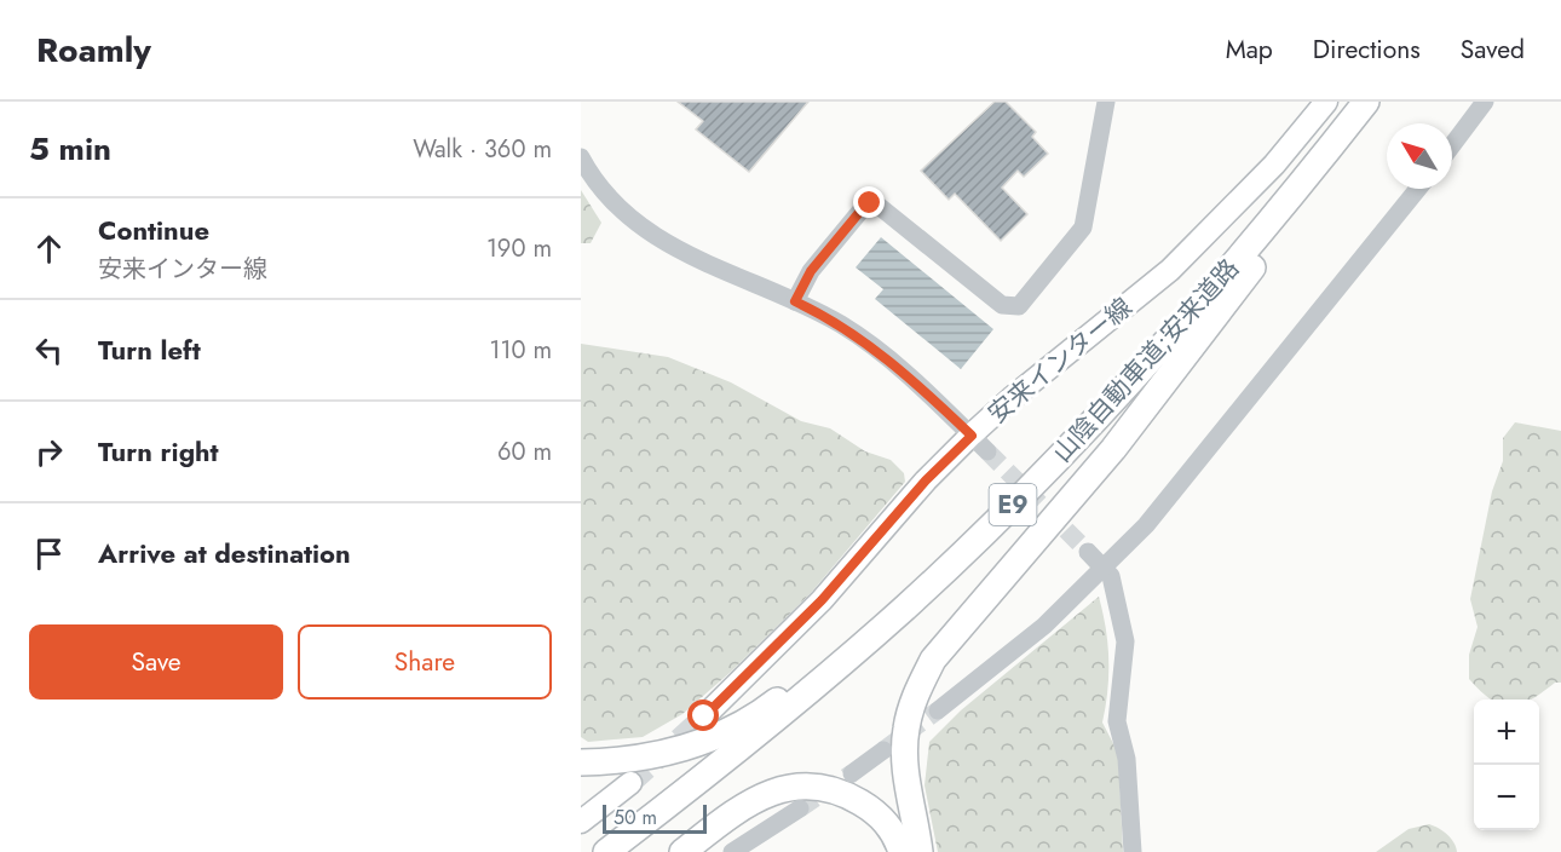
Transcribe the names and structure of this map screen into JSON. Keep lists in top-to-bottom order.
{
  "streets": {
    "highway": ["山陰自動車道;安来道路", "E9"],
    "main road": ["安来インター線"]
  },
  "scale_bar": "50 m",
  "north": "top left",
  "page": {
    "header": "Roamly",
    "nav": ["Map", "Directions", "Saved"],
    "heading": ["5 min", "Walk · 360 m"],
    "list": [
      ["Continue", "安来インター線", "190 m"],
      ["Turn left", "110 m"],
      ["Turn right", "60 m"],
      "Arrive at destination"
    ],
    "buttons": ["Save", "Share"],
    "map_buttons": ["+", "−"],
    "scale": "50 m"
  }
}
